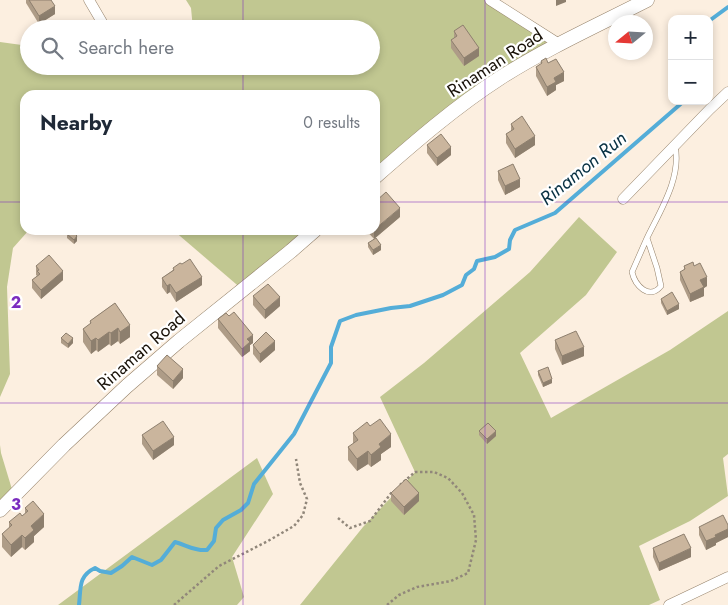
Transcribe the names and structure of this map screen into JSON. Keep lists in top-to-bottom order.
{
  "streets": {
    "street": ["Rinaman Road"]
  },
  "water": ["Rinamon Run"],
  "north": "left",
  "page": {
    "map_buttons": ["+", "−"],
    "search": "Search here",
    "heading": ["Nearby", "0 results"]
  },
  "grid": {
    "rows": ["2", "3"]
  }
}
